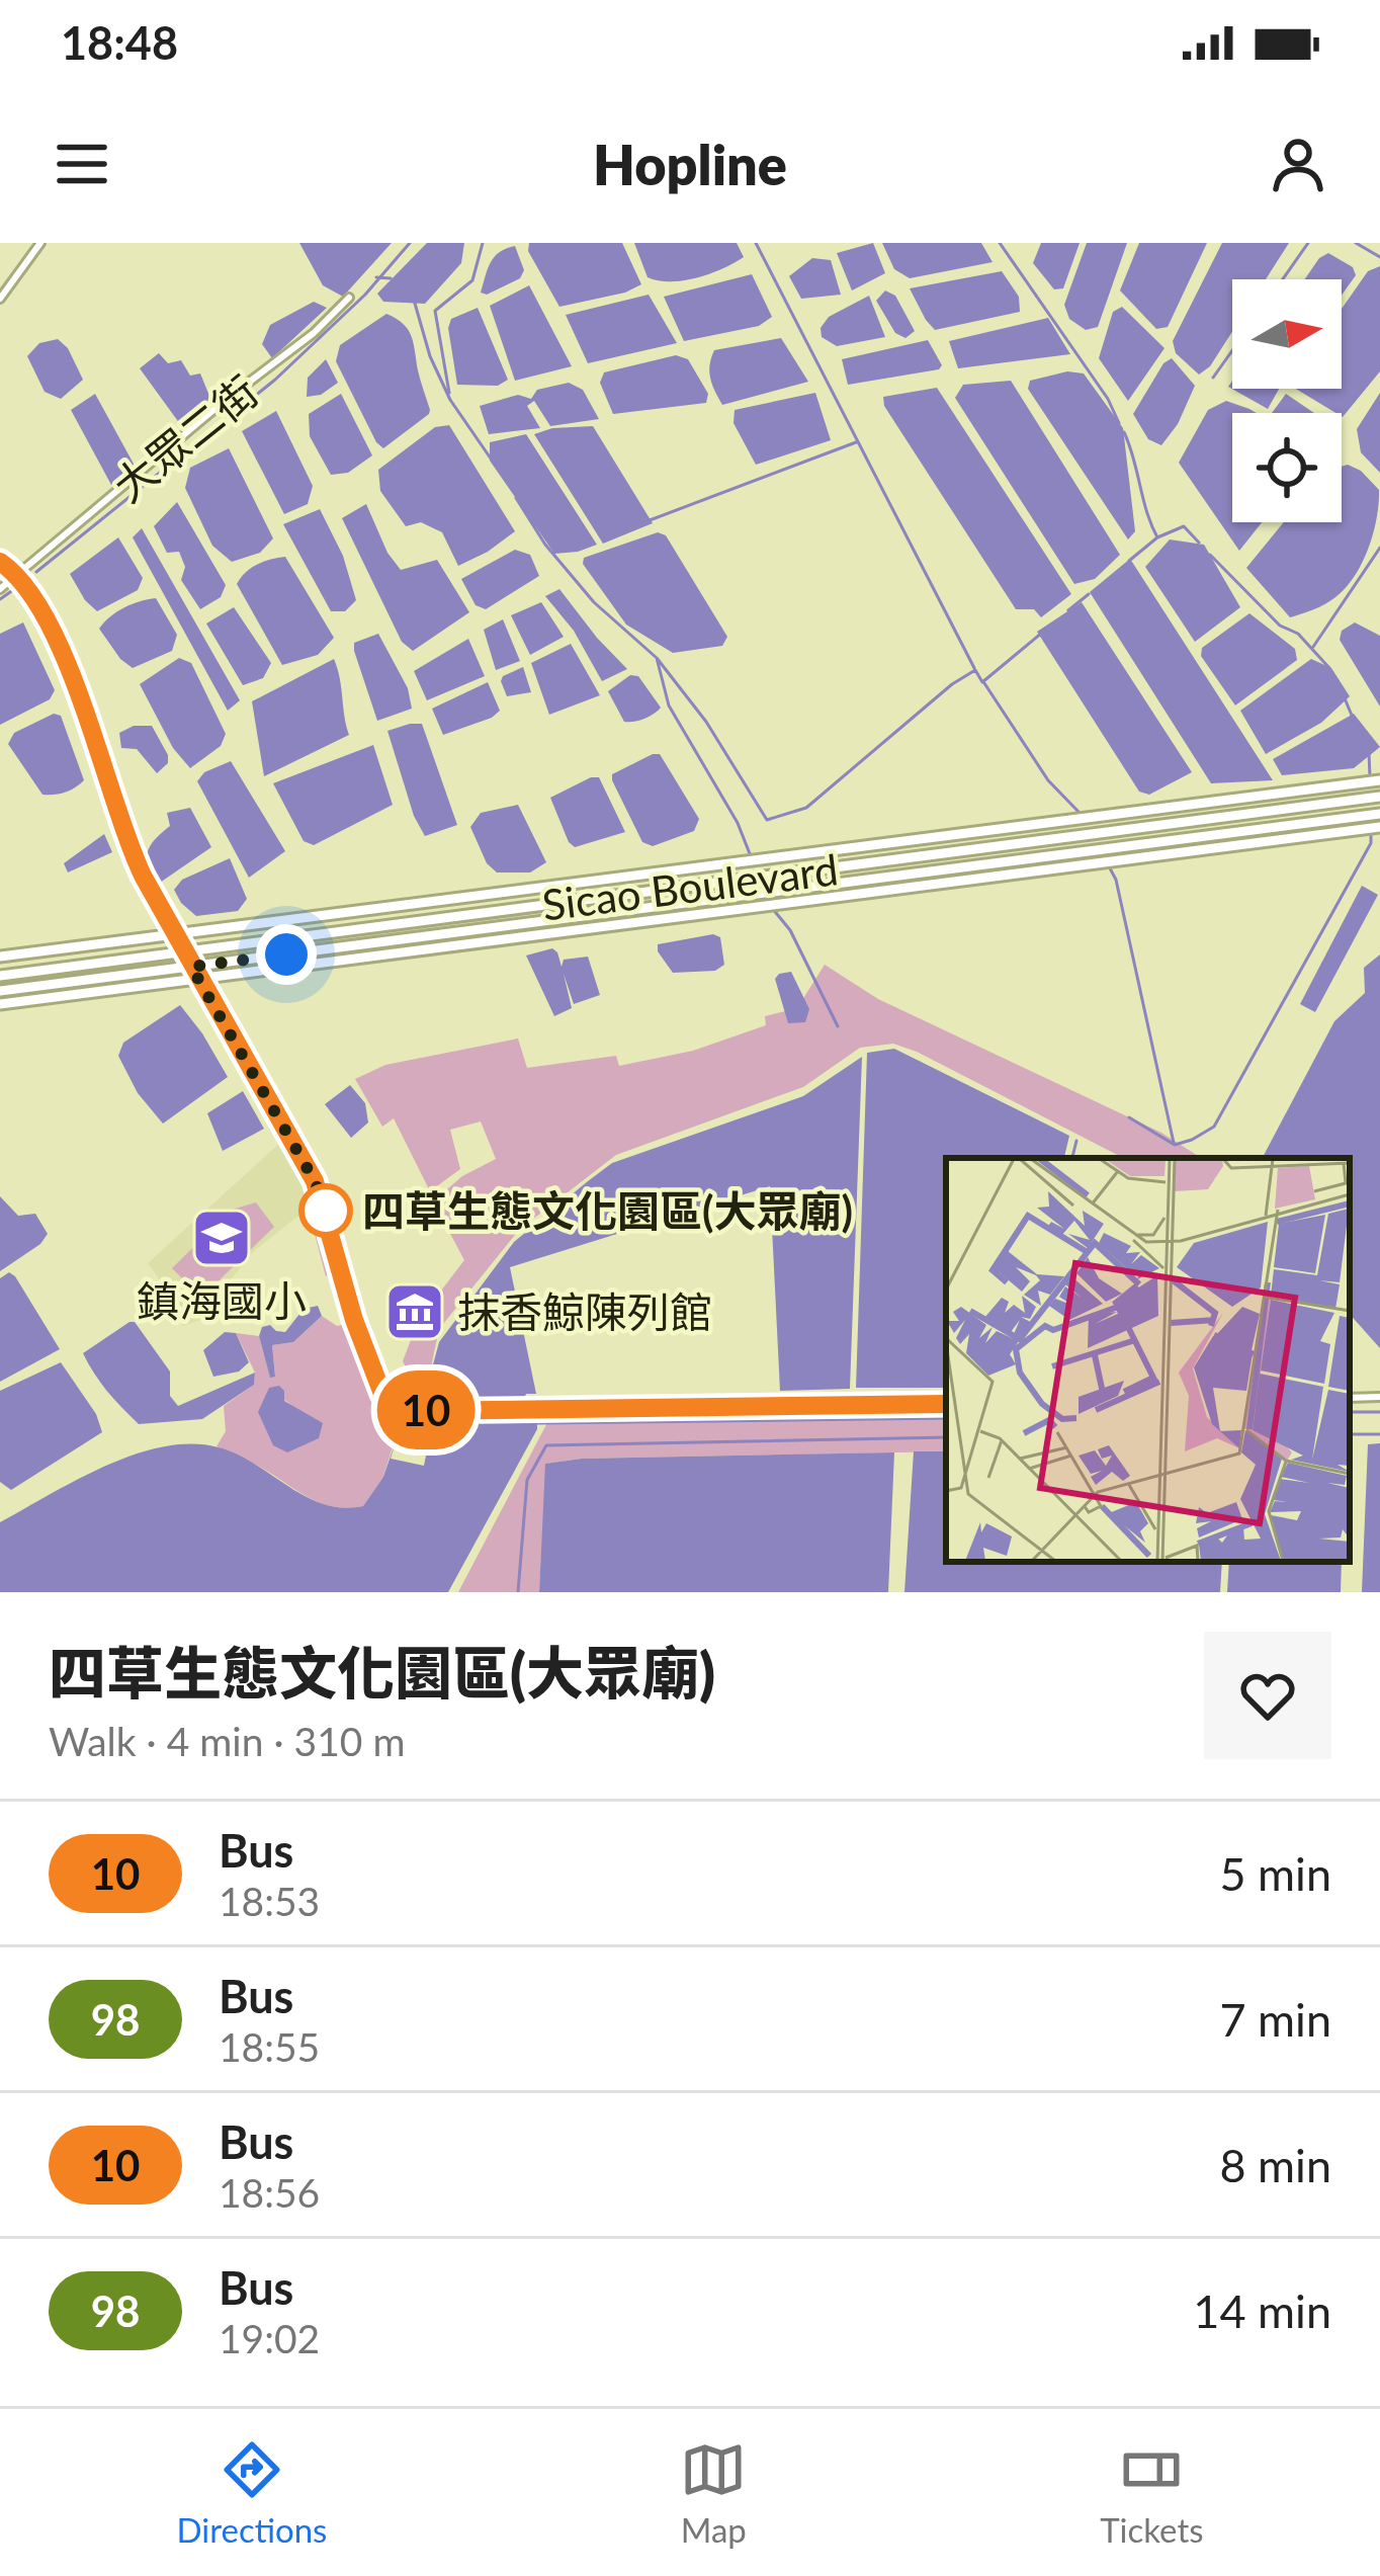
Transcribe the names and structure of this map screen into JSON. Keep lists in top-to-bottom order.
{
  "streets": {
    "street": ["大眾二街", "Sicao Boulevard"]
  },
  "places": {
    "other": ["四草生態文化園區(大眾廟)"],
    "school or university": ["鎮海國小"],
    "museum": ["抹香鯨陳列館"]
  },
  "lines": ["bus line 10"],
  "north": "right",
  "page": {
    "status": "18:48",
    "header": "Hopline",
    "on_map": "10",
    "heading": ["四草生態文化園區(大眾廟)", "Walk · 4 min · 310 m"],
    "list": [
      {
        "mark": "10",
        "name": "Bus",
        "note": "18:53",
        "value": "5 min"
      },
      {
        "mark": "98",
        "name": "Bus",
        "note": "18:55",
        "value": "7 min"
      },
      {
        "mark": "10",
        "name": "Bus",
        "note": "18:56",
        "value": "8 min"
      },
      {
        "mark": "98",
        "name": "Bus",
        "note": "19:02",
        "value": "14 min"
      }
    ],
    "tabs": ["Directions", "Map", "Tickets"]
  }
}
